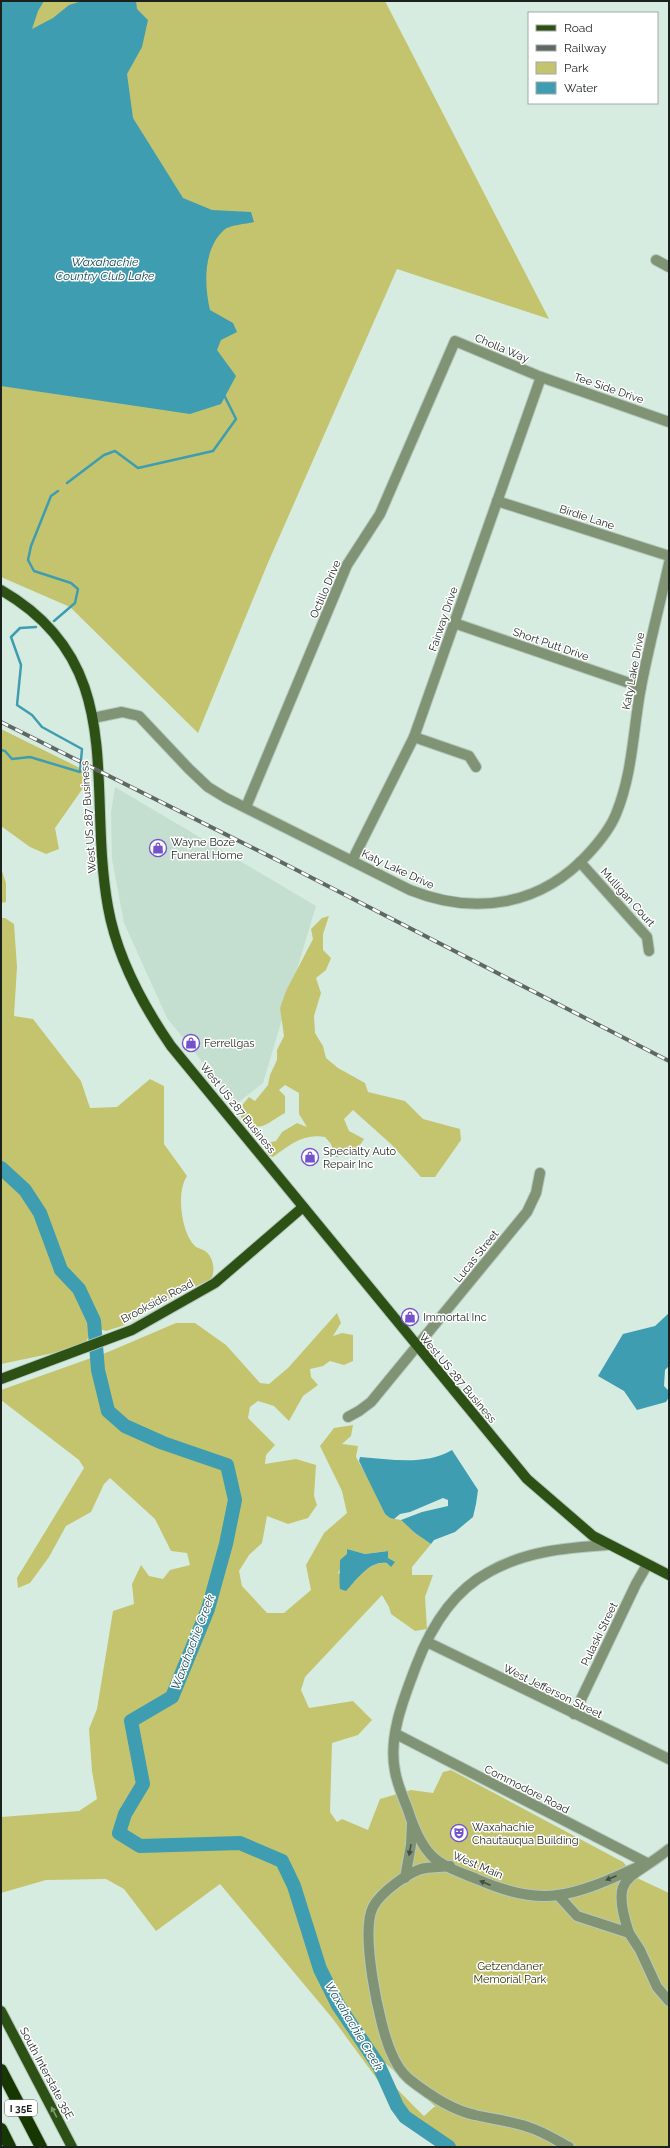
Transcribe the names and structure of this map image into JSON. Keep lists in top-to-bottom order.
{
  "streets": {
    "highway": ["I 35E"],
    "main road": ["West US 287 Business", "Brookside Road", "South Interstate 35E"],
    "street": [
      "Cholla Way",
      "Tee Side Drive",
      "Birdie Lane",
      "Octillo Drive",
      "Fairway Drive",
      "Short Putt Drive",
      "Katy Lake Drive",
      "Mulligan Court",
      "Lucas Street",
      "Pulaski Street",
      "West Jefferson Street",
      "Commodore Road",
      "West Main"
    ]
  },
  "crossings": [
    ["Cholla Way", "Tee Side Drive"],
    ["Cholla Way", "Octillo Drive"],
    ["Cholla Way", "Fairway Drive"],
    ["Tee Side Drive", "Fairway Drive"],
    ["Birdie Lane", "Fairway Drive"],
    ["Octillo Drive", "Katy Lake Drive"],
    ["Fairway Drive", "Short Putt Drive"],
    ["Fairway Drive", "Katy Lake Drive"],
    ["Short Putt Drive", "Katy Lake Drive"],
    ["Katy Lake Drive", "West US 287 Business"],
    ["Katy Lake Drive", "Mulligan Court"],
    ["West US 287 Business", "Lucas Street"],
    ["West US 287 Business", "Brookside Road"],
    ["West US 287 Business", "Pulaski Street"],
    ["Pulaski Street", "West Jefferson Street"],
    ["Commodore Road", "West Main"]
  ],
  "one_way": ["West Main", "South Interstate 35E"],
  "water": ["Waxahachie Country Club Lake", "Waxahachie Creek"],
  "parks": ["Getzendaner Memorial Park"],
  "places": {
    "shop": [
      "Wayne Boze Funeral Home",
      "Ferrellgas",
      "Specialty Auto Repair Inc",
      "Immortal Inc"
    ],
    "theatre": ["Waxahachie Chautauqua Building"]
  },
  "legend": [
    "Road",
    "Railway",
    "Park",
    "Water"
  ]
}
